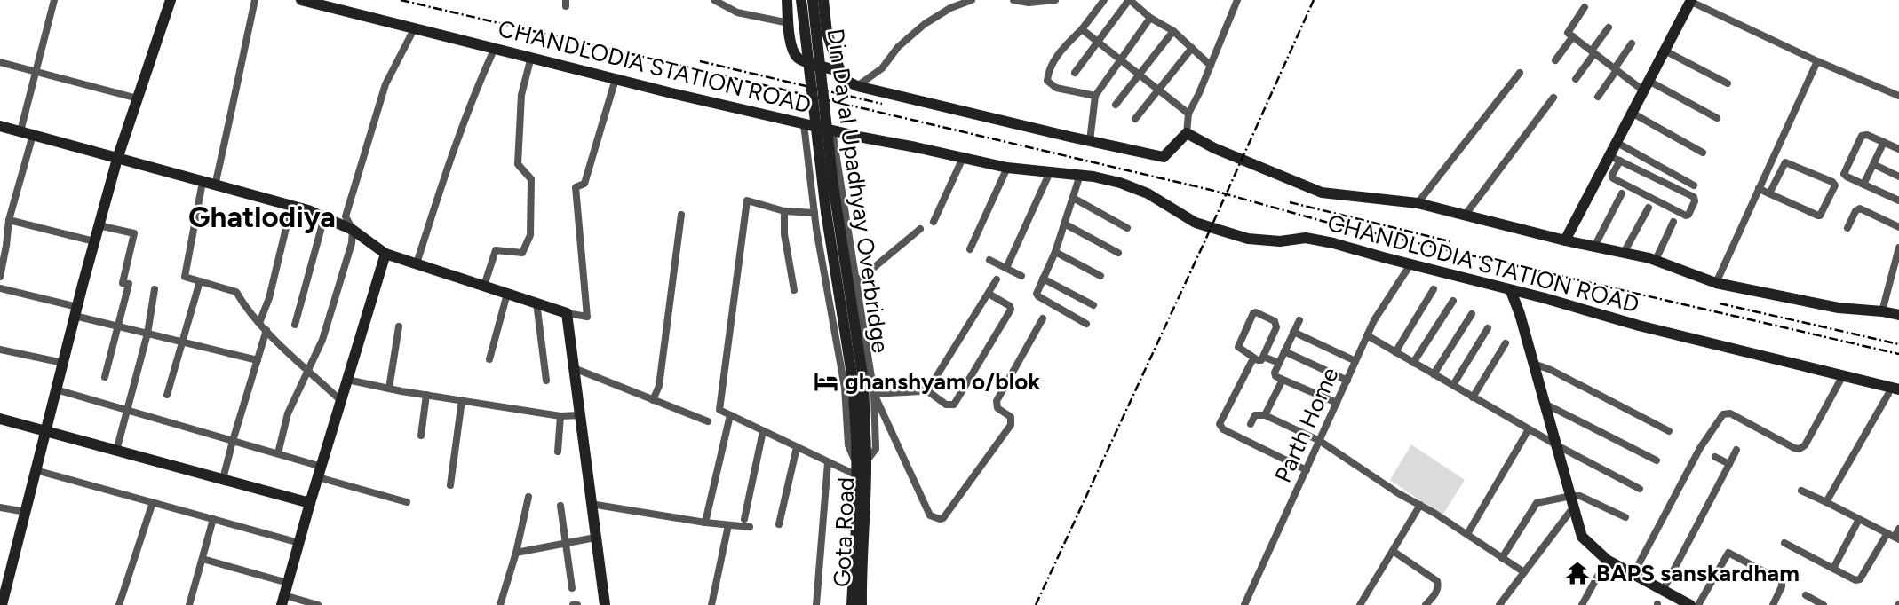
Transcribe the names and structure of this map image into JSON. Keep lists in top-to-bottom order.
{
  "streets": {
    "street": [
      "CHANDLODIA STATION ROAD",
      "Din Dayal Upadhyay Overbridge",
      "Parth Home",
      "Gota Road"
    ]
  },
  "crossings": [
    ["CHANDLODIA STATION ROAD", "Parth Home"],
    ["Din Dayal Upadhyay Overbridge", "Gota Road"]
  ],
  "districts": ["Ghatlodiya"],
  "places": {
    "hotel": ["ghanshyam o/blok"],
    "temple": ["BAPS sanskardham"]
  }
}
